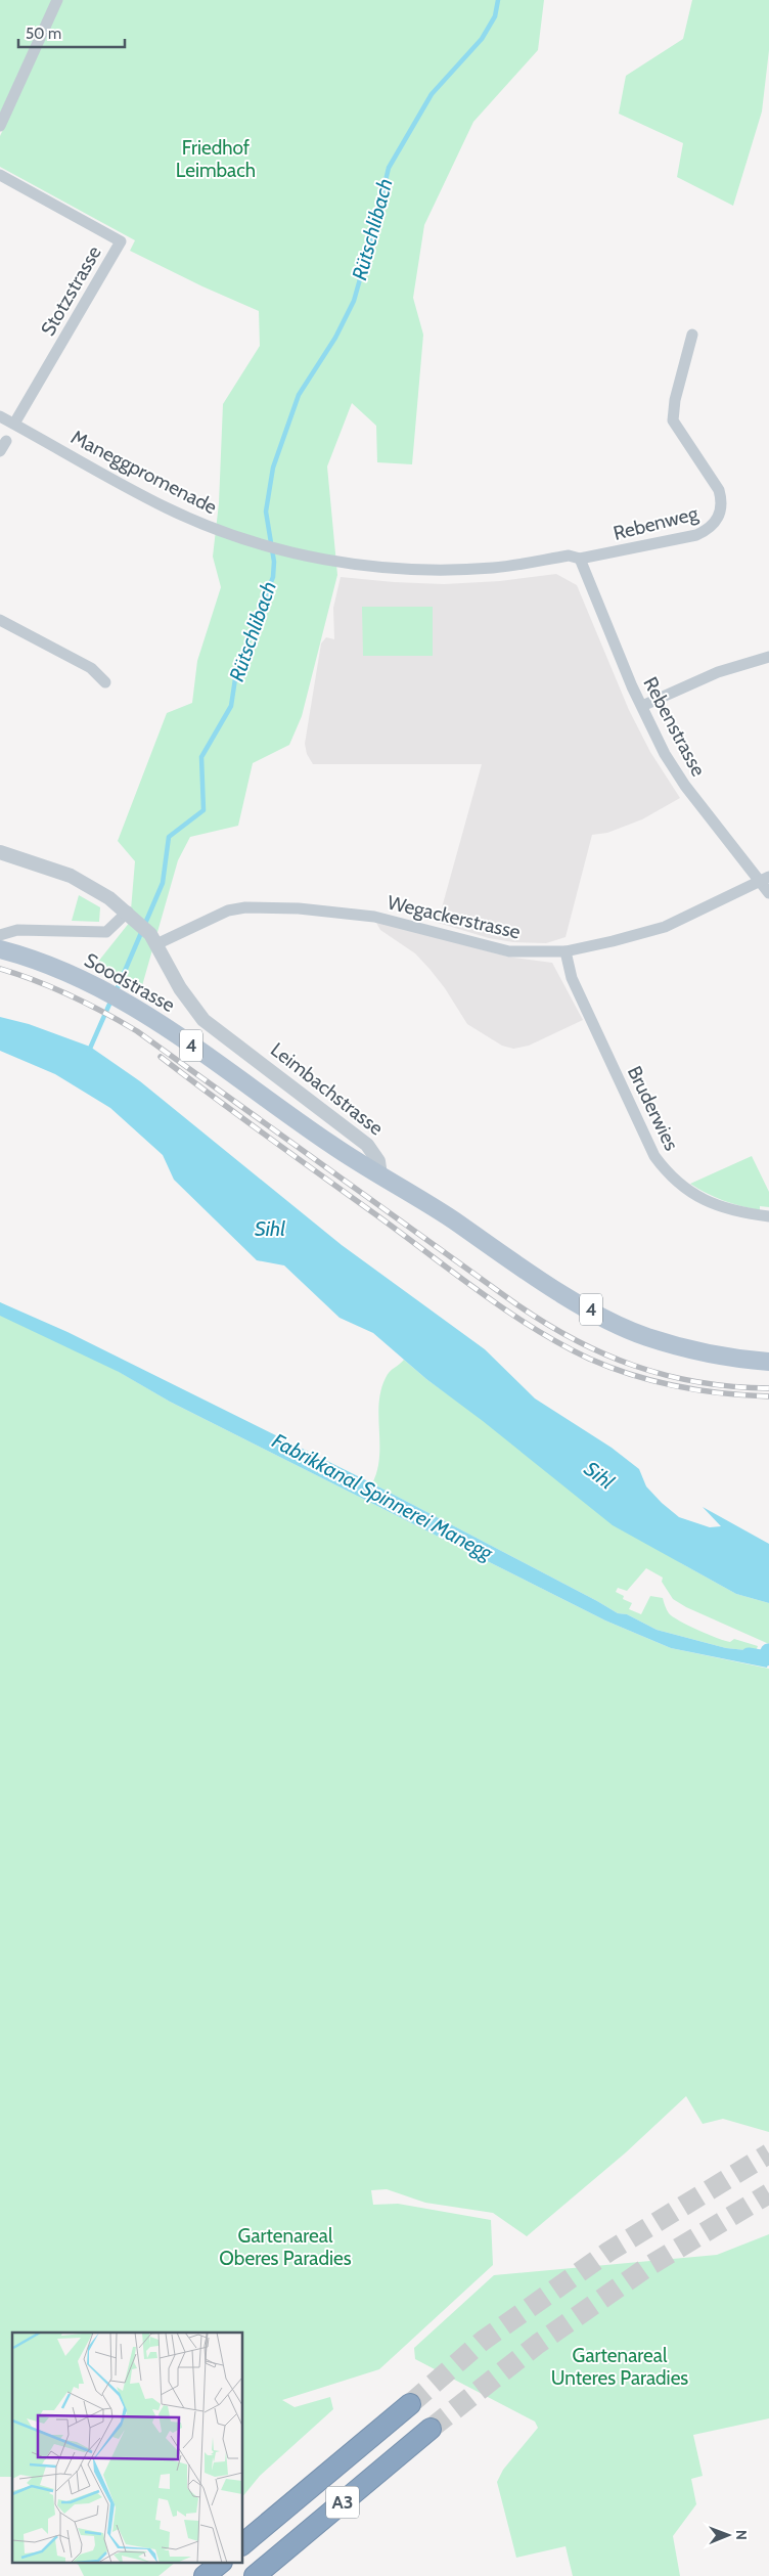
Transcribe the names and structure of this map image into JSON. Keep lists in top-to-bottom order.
{
  "streets": {
    "highway": ["A3"],
    "main road": ["Soodstrasse", "4"],
    "street": [
      "Stotzstrasse",
      "Maneggpromenade",
      "Rebenweg",
      "Rebenstrasse",
      "Wegackerstrasse",
      "Leimbachstrasse",
      "Bruderwies"
    ]
  },
  "crossings": [
    ["Stotzstrasse", "Maneggpromenade"],
    ["Maneggpromenade", "Rebenweg"],
    ["Maneggpromenade", "Rebenstrasse"],
    ["Rebenweg", "Rebenstrasse"],
    ["Rebenstrasse", "Wegackerstrasse"],
    ["Wegackerstrasse", "Leimbachstrasse"],
    ["Wegackerstrasse", "Bruderwies"],
    ["Soodstrasse", "4"],
    ["Soodstrasse", "Leimbachstrasse"],
    ["4", "Leimbachstrasse"]
  ],
  "water": ["Rütschlibach", "Sihl", "Fabrikkanal Spinnerei Manegg"],
  "parks": ["Friedhof Leimbach", "Gartenareal Oberes Paradies", "Gartenareal Unteres Paradies"],
  "scale_bar": "50 m",
  "north": "right"
}
